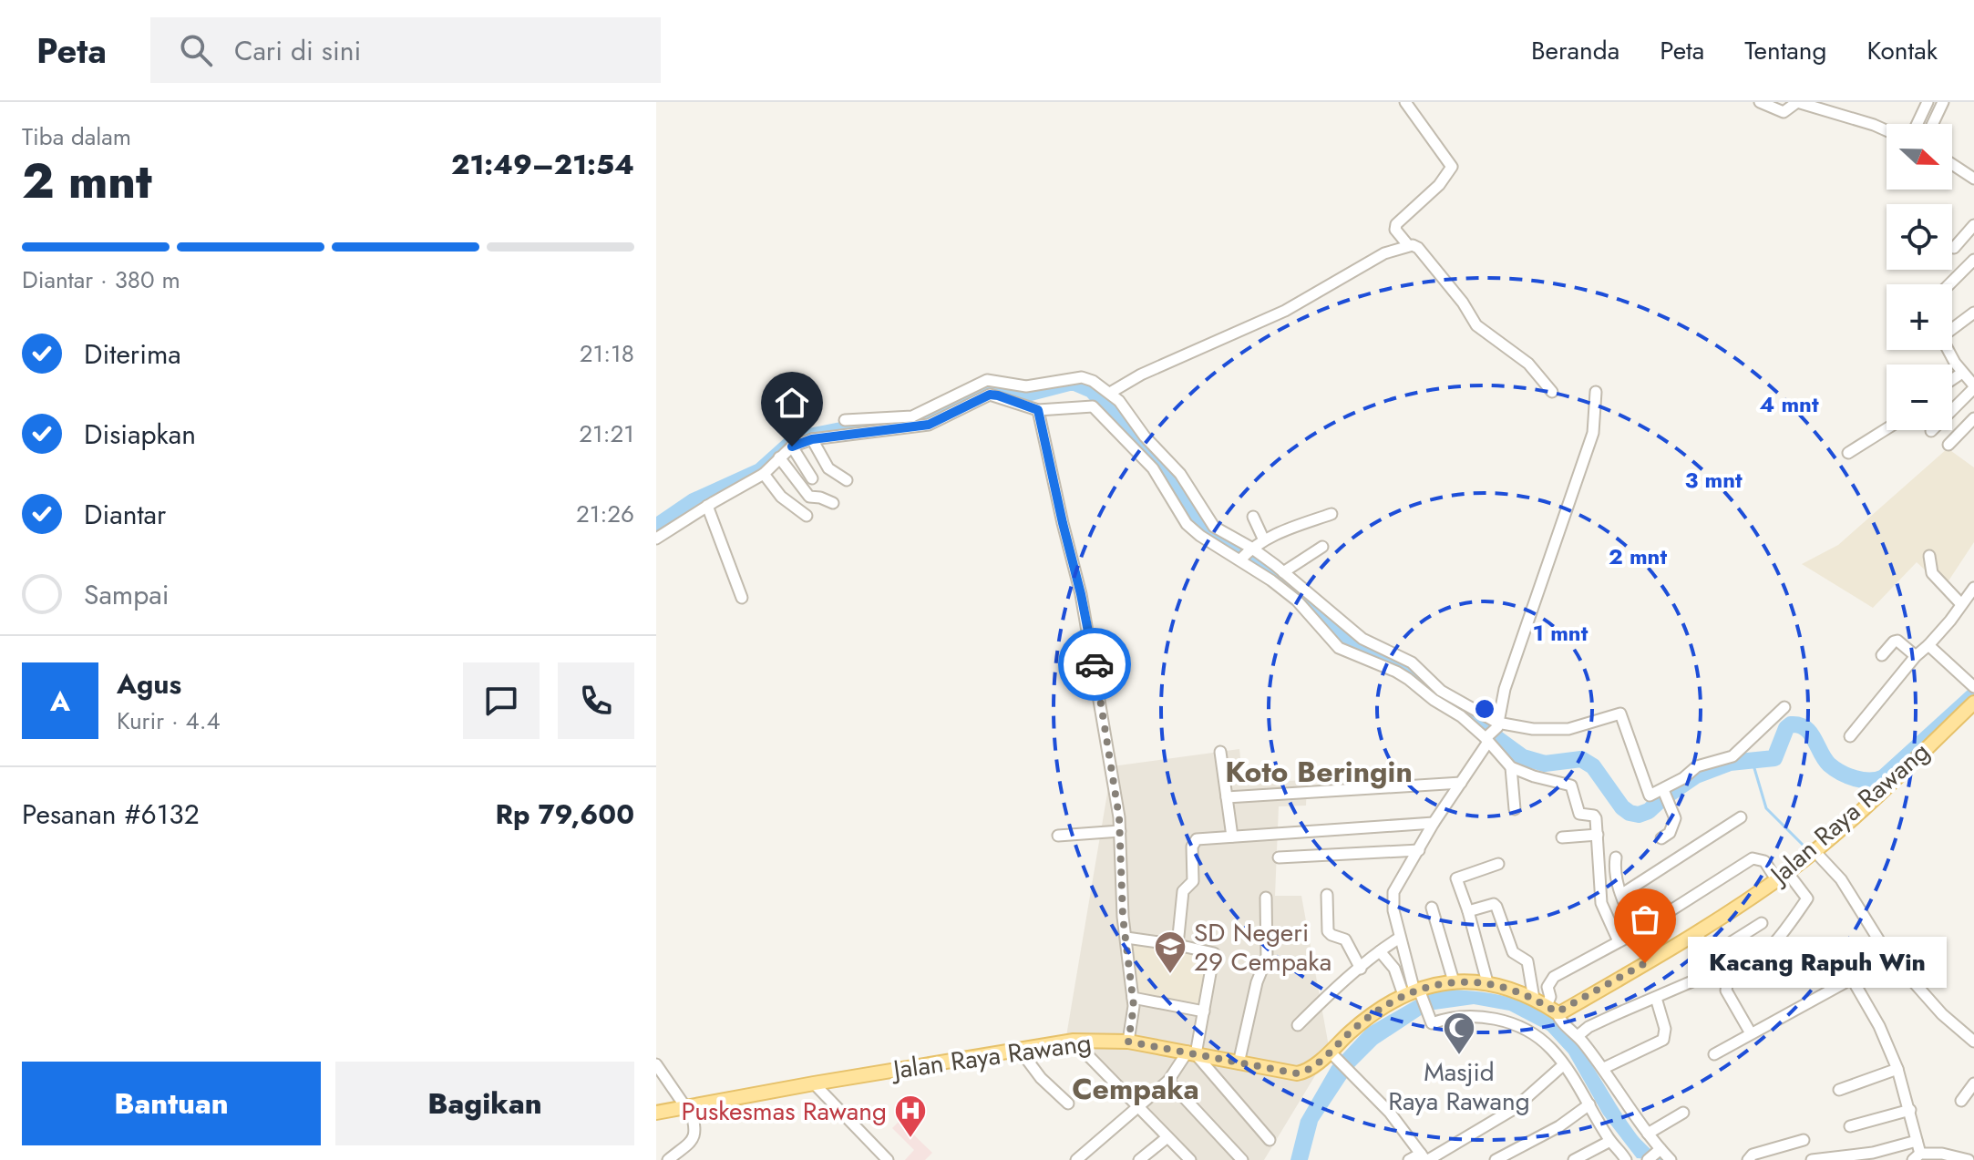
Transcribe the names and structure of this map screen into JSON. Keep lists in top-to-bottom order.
{
  "streets": {
    "main road": ["Jalan Raya Rawang"]
  },
  "districts": ["Koto Beringin", "Cempaka"],
  "places": {
    "other": ["Kacang Rapuh Win"],
    "school or university": ["SD Negeri 29 Cempaka"],
    "mosque": ["Masjid Raya Rawang"],
    "hospital": ["Puskesmas Rawang"]
  },
  "north": "right",
  "page": {
    "header": "Peta",
    "search": "Cari di sini",
    "nav": [
      "Beranda",
      "Peta",
      "Tentang",
      "Kontak"
    ],
    "heading": ["2 mnt", "Tiba dalam", "21:49–21:54"],
    "panel": [
      "Agus",
      "Kurir · 4.4",
      "Pesanan #6132",
      "Rp 79,600"
    ],
    "map_buttons": ["+", "−"],
    "bar": "Diantar · 380 m",
    "list": [
      ["Diterima", "21:18"],
      ["Disiapkan", "21:21"],
      ["Diantar", "21:26"],
      "Sampai"
    ],
    "round": "A",
    "bubble": "Kacang Rapuh Win",
    "buttons": ["Bantuan", "Bagikan"]
  },
  "rings": [
    "4 mnt",
    "3 mnt",
    "2 mnt",
    "1 mnt"
  ]
}
